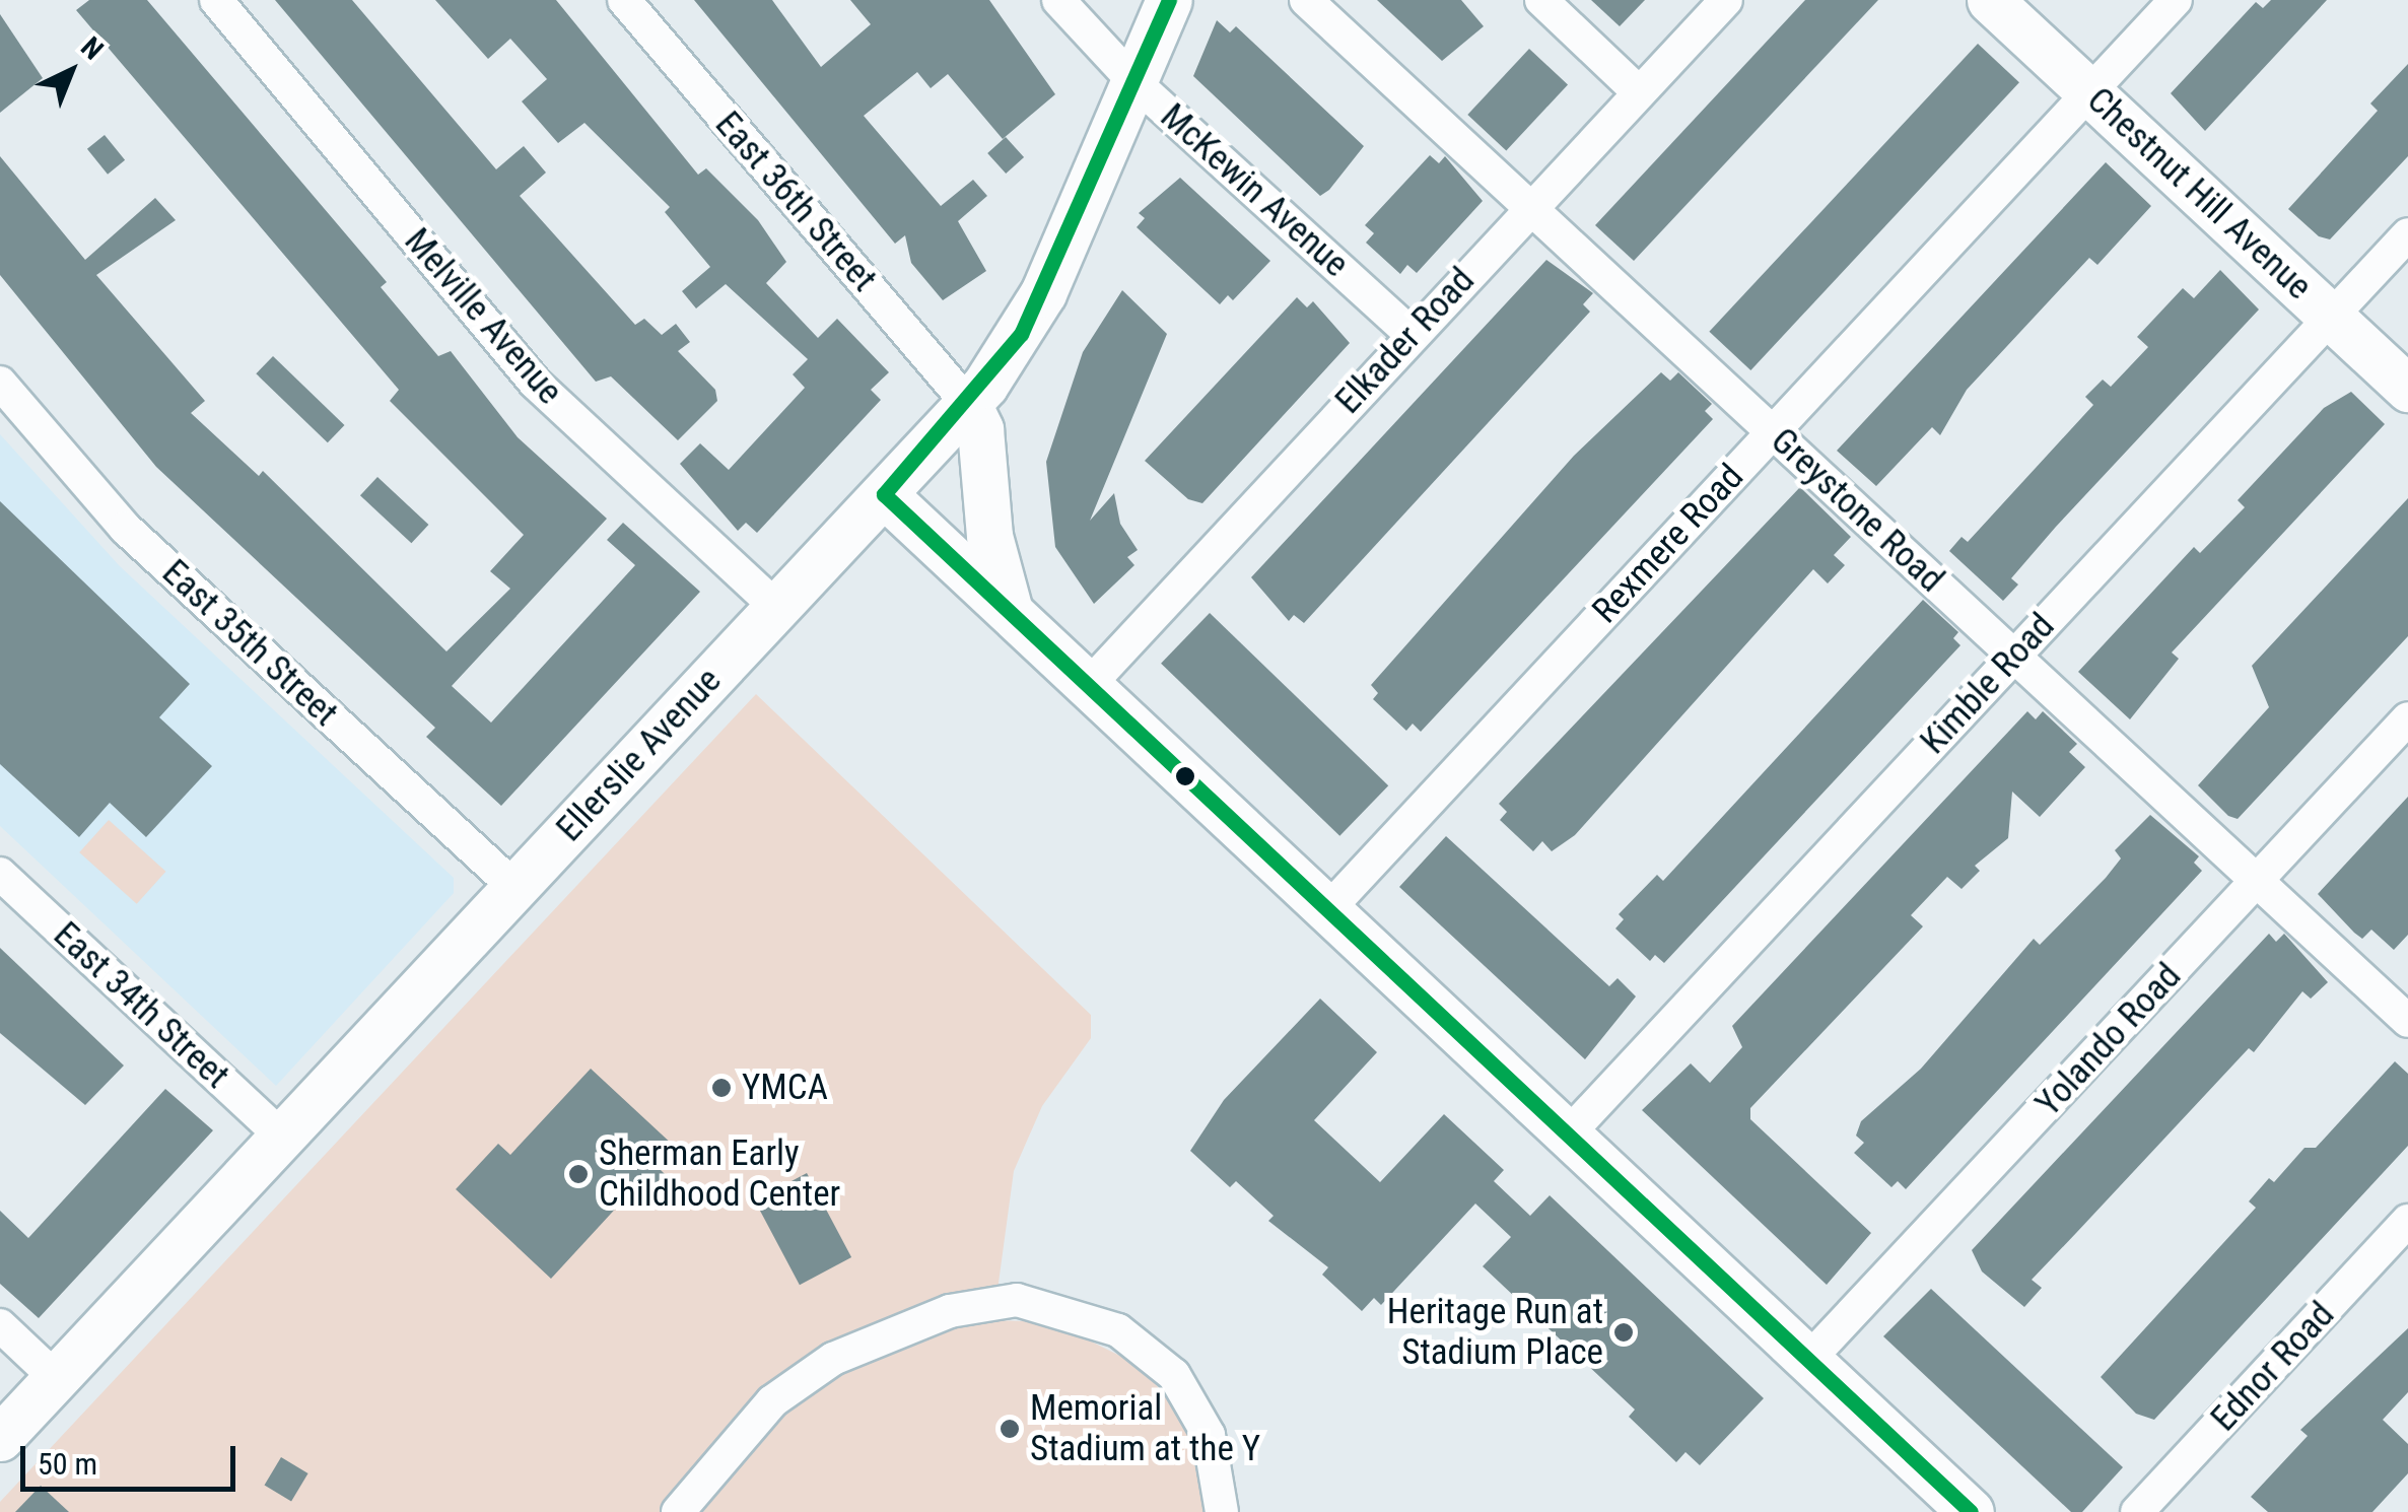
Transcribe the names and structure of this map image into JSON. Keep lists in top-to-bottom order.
{
  "streets": {
    "street": [
      "McKewin Avenue",
      "Chestnut Hill Avenue",
      "East 36th Street",
      "Melville Avenue",
      "Elkader Road",
      "Greystone Road",
      "Rexmere Road",
      "East 35th Street",
      "Kimble Road",
      "Ellerslie Avenue",
      "East 34th Street",
      "Yolando Road",
      "Ednor Road"
    ]
  },
  "crossings": [
    ["McKewin Avenue", "Elkader Road"],
    ["McKewin Avenue", "Ellerslie Avenue"],
    ["Chestnut Hill Avenue", "Rexmere Road"],
    ["Chestnut Hill Avenue", "Kimble Road"],
    ["East 36th Street", "Ellerslie Avenue"],
    ["Melville Avenue", "Ellerslie Avenue"],
    ["Elkader Road", "Greystone Road"],
    ["Greystone Road", "Rexmere Road"],
    ["Greystone Road", "Kimble Road"],
    ["Greystone Road", "Yolando Road"],
    ["East 35th Street", "Ellerslie Avenue"],
    ["Ellerslie Avenue", "East 34th Street"]
  ],
  "places": [
    "YMCA",
    "Sherman Early Childhood Center",
    "Heritage Run at Stadium Place",
    "Memorial Stadium at the Y"
  ],
  "scale_bar": "50 m",
  "north": "top right"
}
